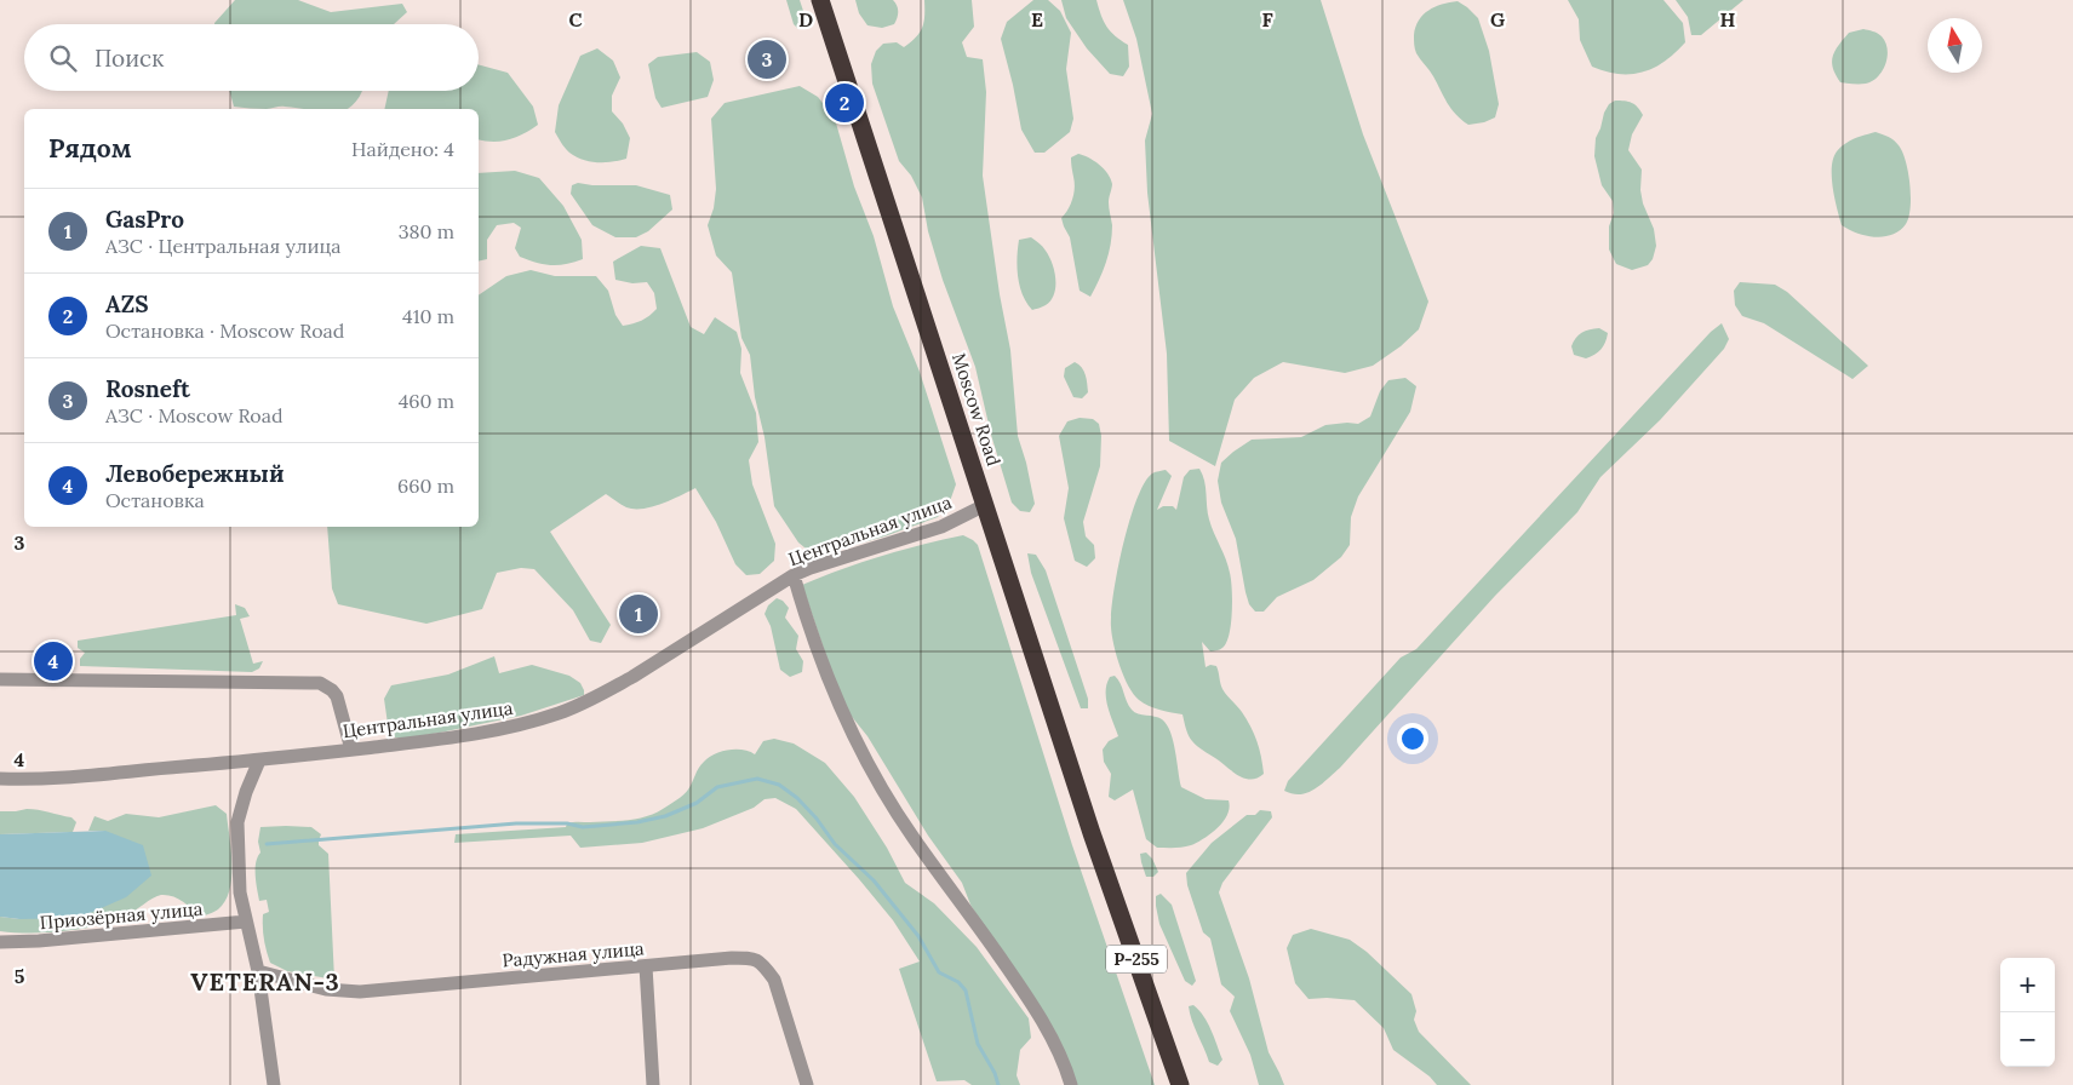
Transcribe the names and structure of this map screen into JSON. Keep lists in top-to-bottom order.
{
  "streets": {
    "highway": ["Moscow Road", "Р-255"],
    "street": ["Центральная улица", "Приозёрная улица", "Радужная улица"]
  },
  "crossings": [
    ["Moscow Road", "Центральная улица"]
  ],
  "districts": ["VETERAN-3"],
  "north": "top",
  "page": {
    "search": "Поиск",
    "pins": [
      "3",
      "2",
      "1",
      "4"
    ],
    "heading": ["Рядом", "Найдено: 4"],
    "list": [
      {
        "mark": "1",
        "name": "GasPro",
        "note": "АЗС · Центральная улица",
        "value": "380 m"
      },
      {
        "mark": "2",
        "name": "AZS",
        "note": "Остановка · Moscow Road",
        "value": "410 m"
      },
      {
        "mark": "3",
        "name": "Rosneft",
        "note": "АЗС · Moscow Road",
        "value": "460 m"
      },
      {
        "mark": "4",
        "name": "Левобережный",
        "note": "Остановка",
        "value": "660 m"
      }
    ],
    "map_buttons": ["+", "−"]
  },
  "grid": {
    "columns": [
      "C",
      "D",
      "E",
      "F",
      "G",
      "H"
    ],
    "rows": ["3", "4", "5"]
  }
}
